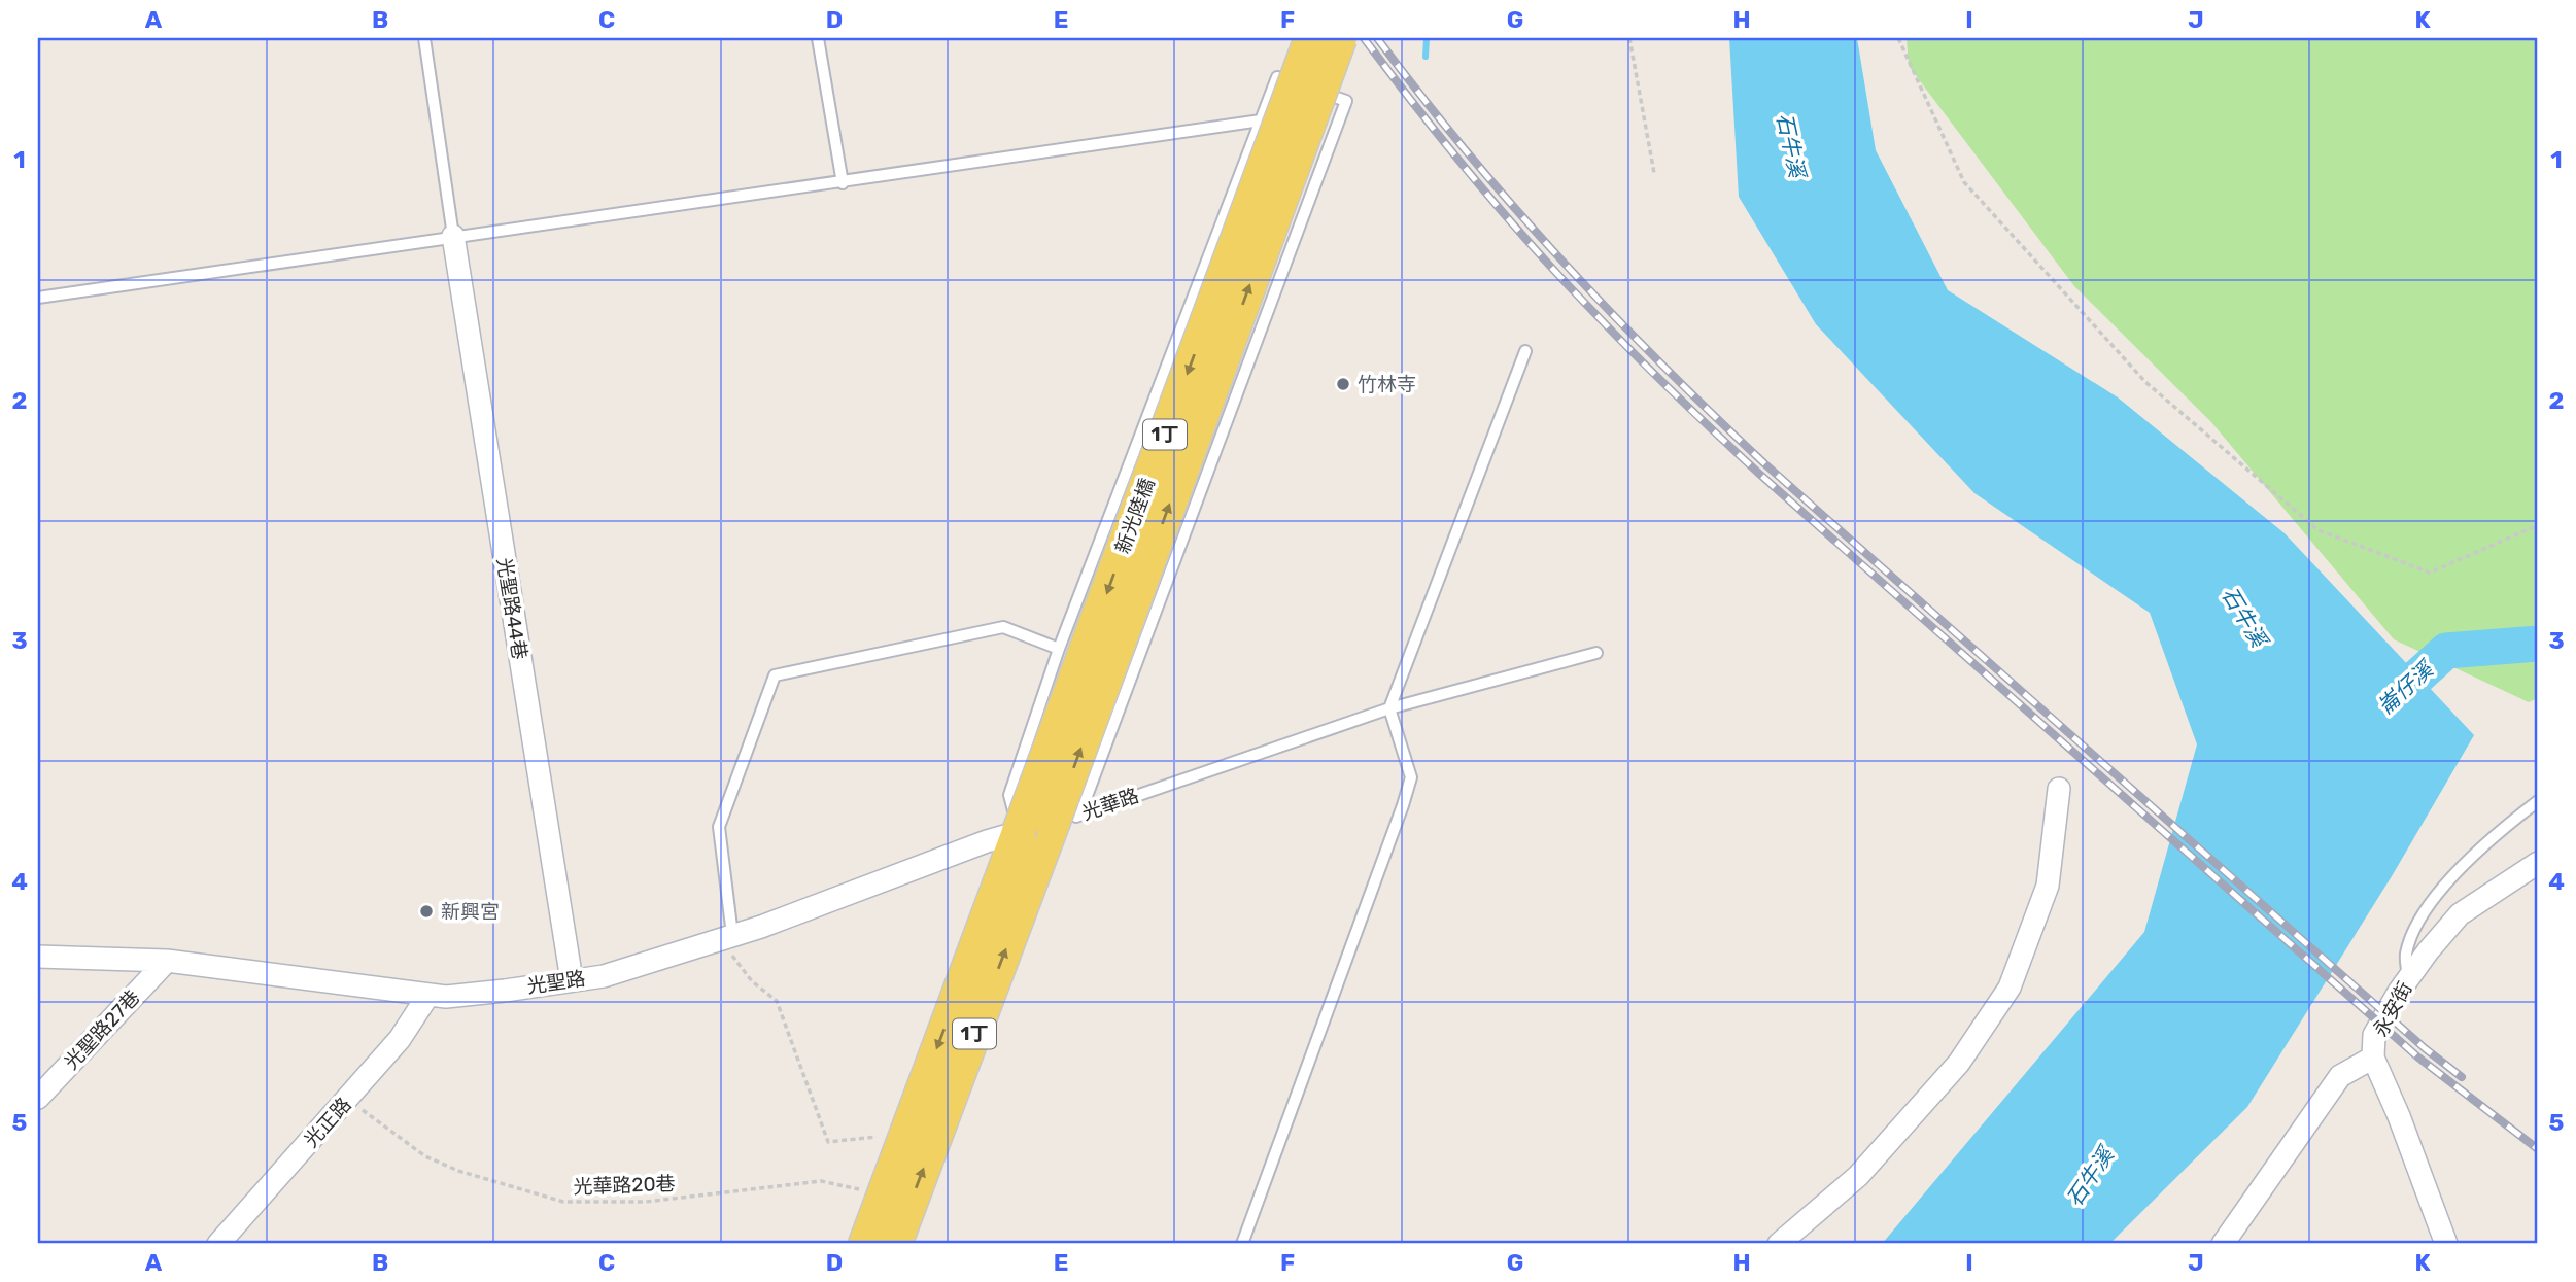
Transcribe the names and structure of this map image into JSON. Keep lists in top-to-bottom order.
{
  "streets": {
    "main road": ["1丁", "新光陸橋"],
    "street": [
      "光聖路44巷",
      "光聖路",
      "永安街",
      "光聖路27巷",
      "光正路"
    ],
    "lane": ["光華路"],
    "path": ["光華路20巷"]
  },
  "crossings": [
    ["1丁", "新光陸橋"],
    ["1丁", "光華路"],
    ["1丁", "光聖路"],
    ["1丁", "光華路20巷"],
    ["新光陸橋", "光華路"],
    ["新光陸橋", "光聖路"],
    ["光聖路44巷", "光聖路"],
    ["光華路", "光聖路"],
    ["光聖路", "光聖路27巷"],
    ["光聖路", "光正路"],
    ["光正路", "光華路20巷"]
  ],
  "water": ["石牛溪", "崙仔溪"],
  "places": ["竹林寺", "新興宮"],
  "grid": {
    "columns": [
      "A",
      "B",
      "C",
      "D",
      "E",
      "F",
      "G",
      "H",
      "I",
      "J",
      "K"
    ],
    "rows": [
      "1",
      "2",
      "3",
      "4",
      "5"
    ]
  }
}
